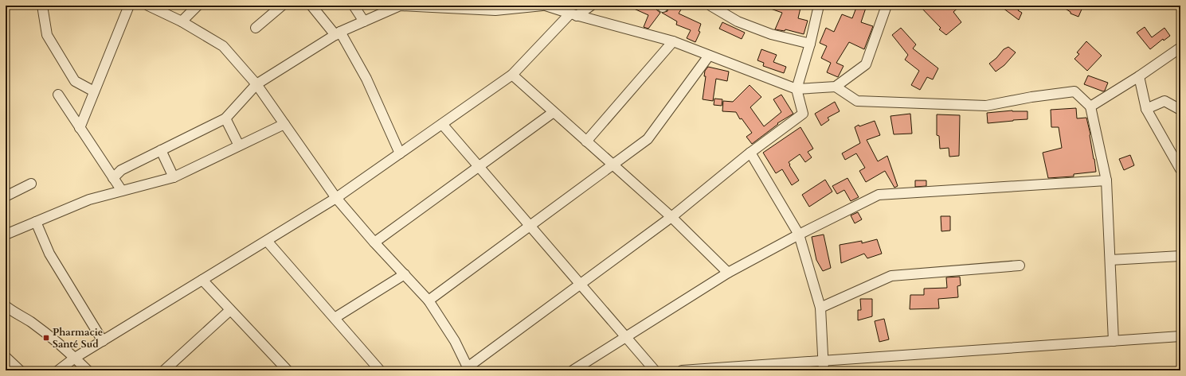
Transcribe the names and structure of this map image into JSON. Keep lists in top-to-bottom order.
{
  "places": {
    "transit": ["Pharmacie Santé Sud"]
  }
}
